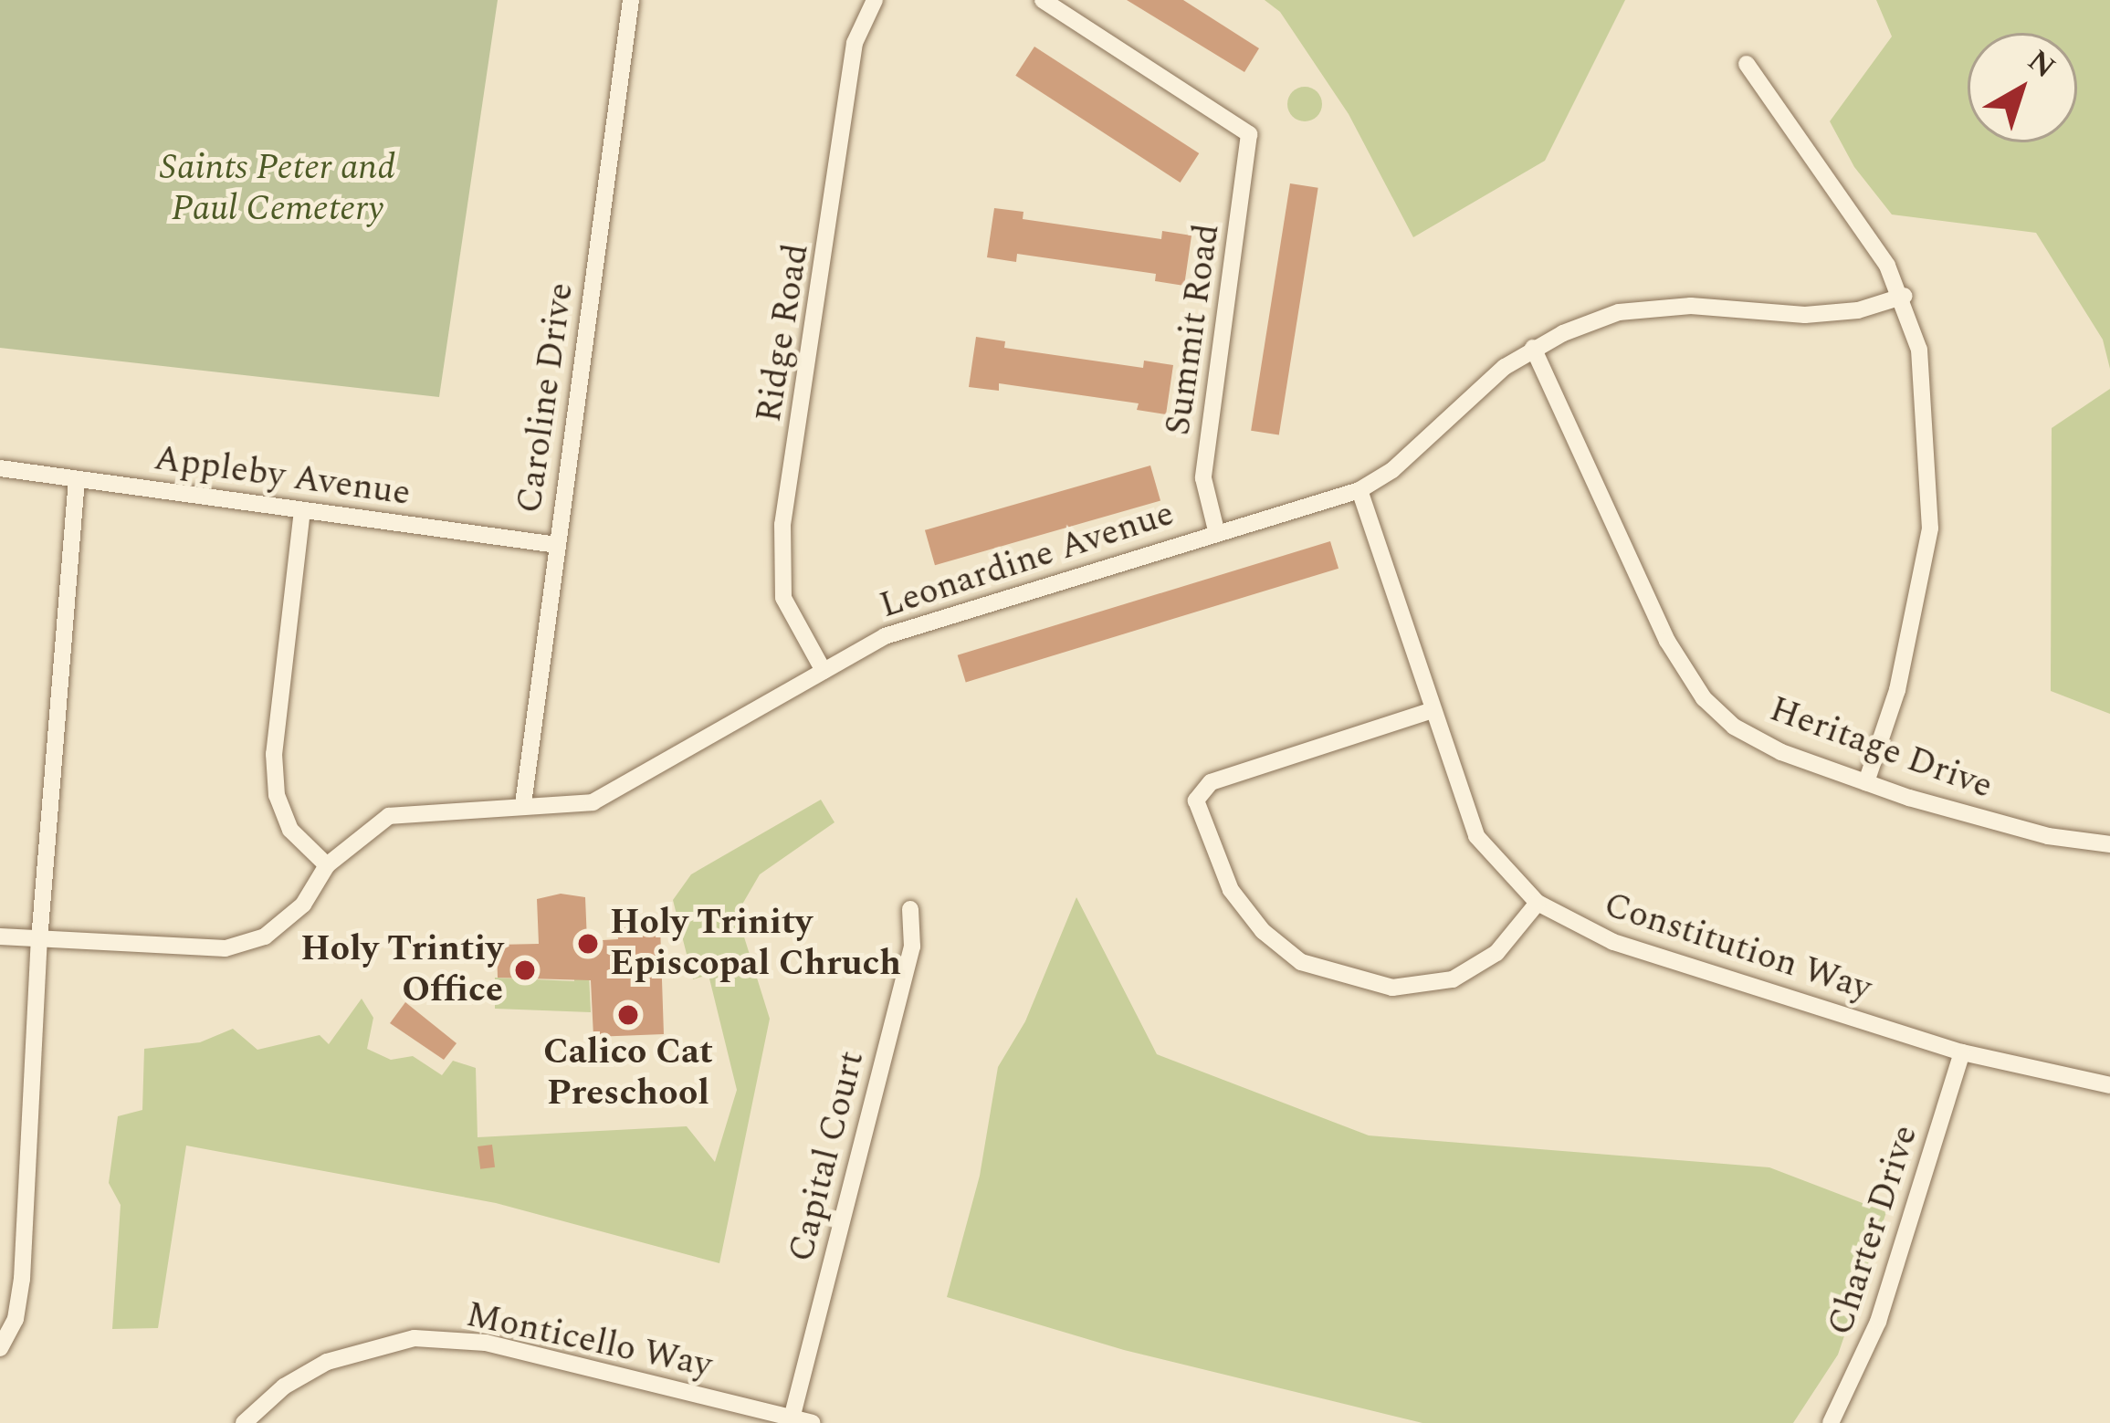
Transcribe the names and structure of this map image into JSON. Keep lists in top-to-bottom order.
{
  "streets": {
    "street": [
      "Summit Road",
      "Ridge Road",
      "Caroline Drive",
      "Appleby Avenue",
      "Leonardine Avenue",
      "Heritage Drive",
      "Constitution Way",
      "Capital Court",
      "Charter Drive",
      "Monticello Way"
    ]
  },
  "crossings": [
    ["Summit Road", "Leonardine Avenue"],
    ["Ridge Road", "Leonardine Avenue"],
    ["Caroline Drive", "Appleby Avenue"],
    ["Caroline Drive", "Leonardine Avenue"],
    ["Leonardine Avenue", "Heritage Drive"],
    ["Leonardine Avenue", "Constitution Way"],
    ["Constitution Way", "Charter Drive"],
    ["Capital Court", "Monticello Way"]
  ],
  "parks": ["Saints Peter and Paul Cemetery"],
  "places": ["Holy Trinity Episcopal Chruch", "Holy Trintiy Office", "Calico Cat Preschool"],
  "north": "top right"
}
